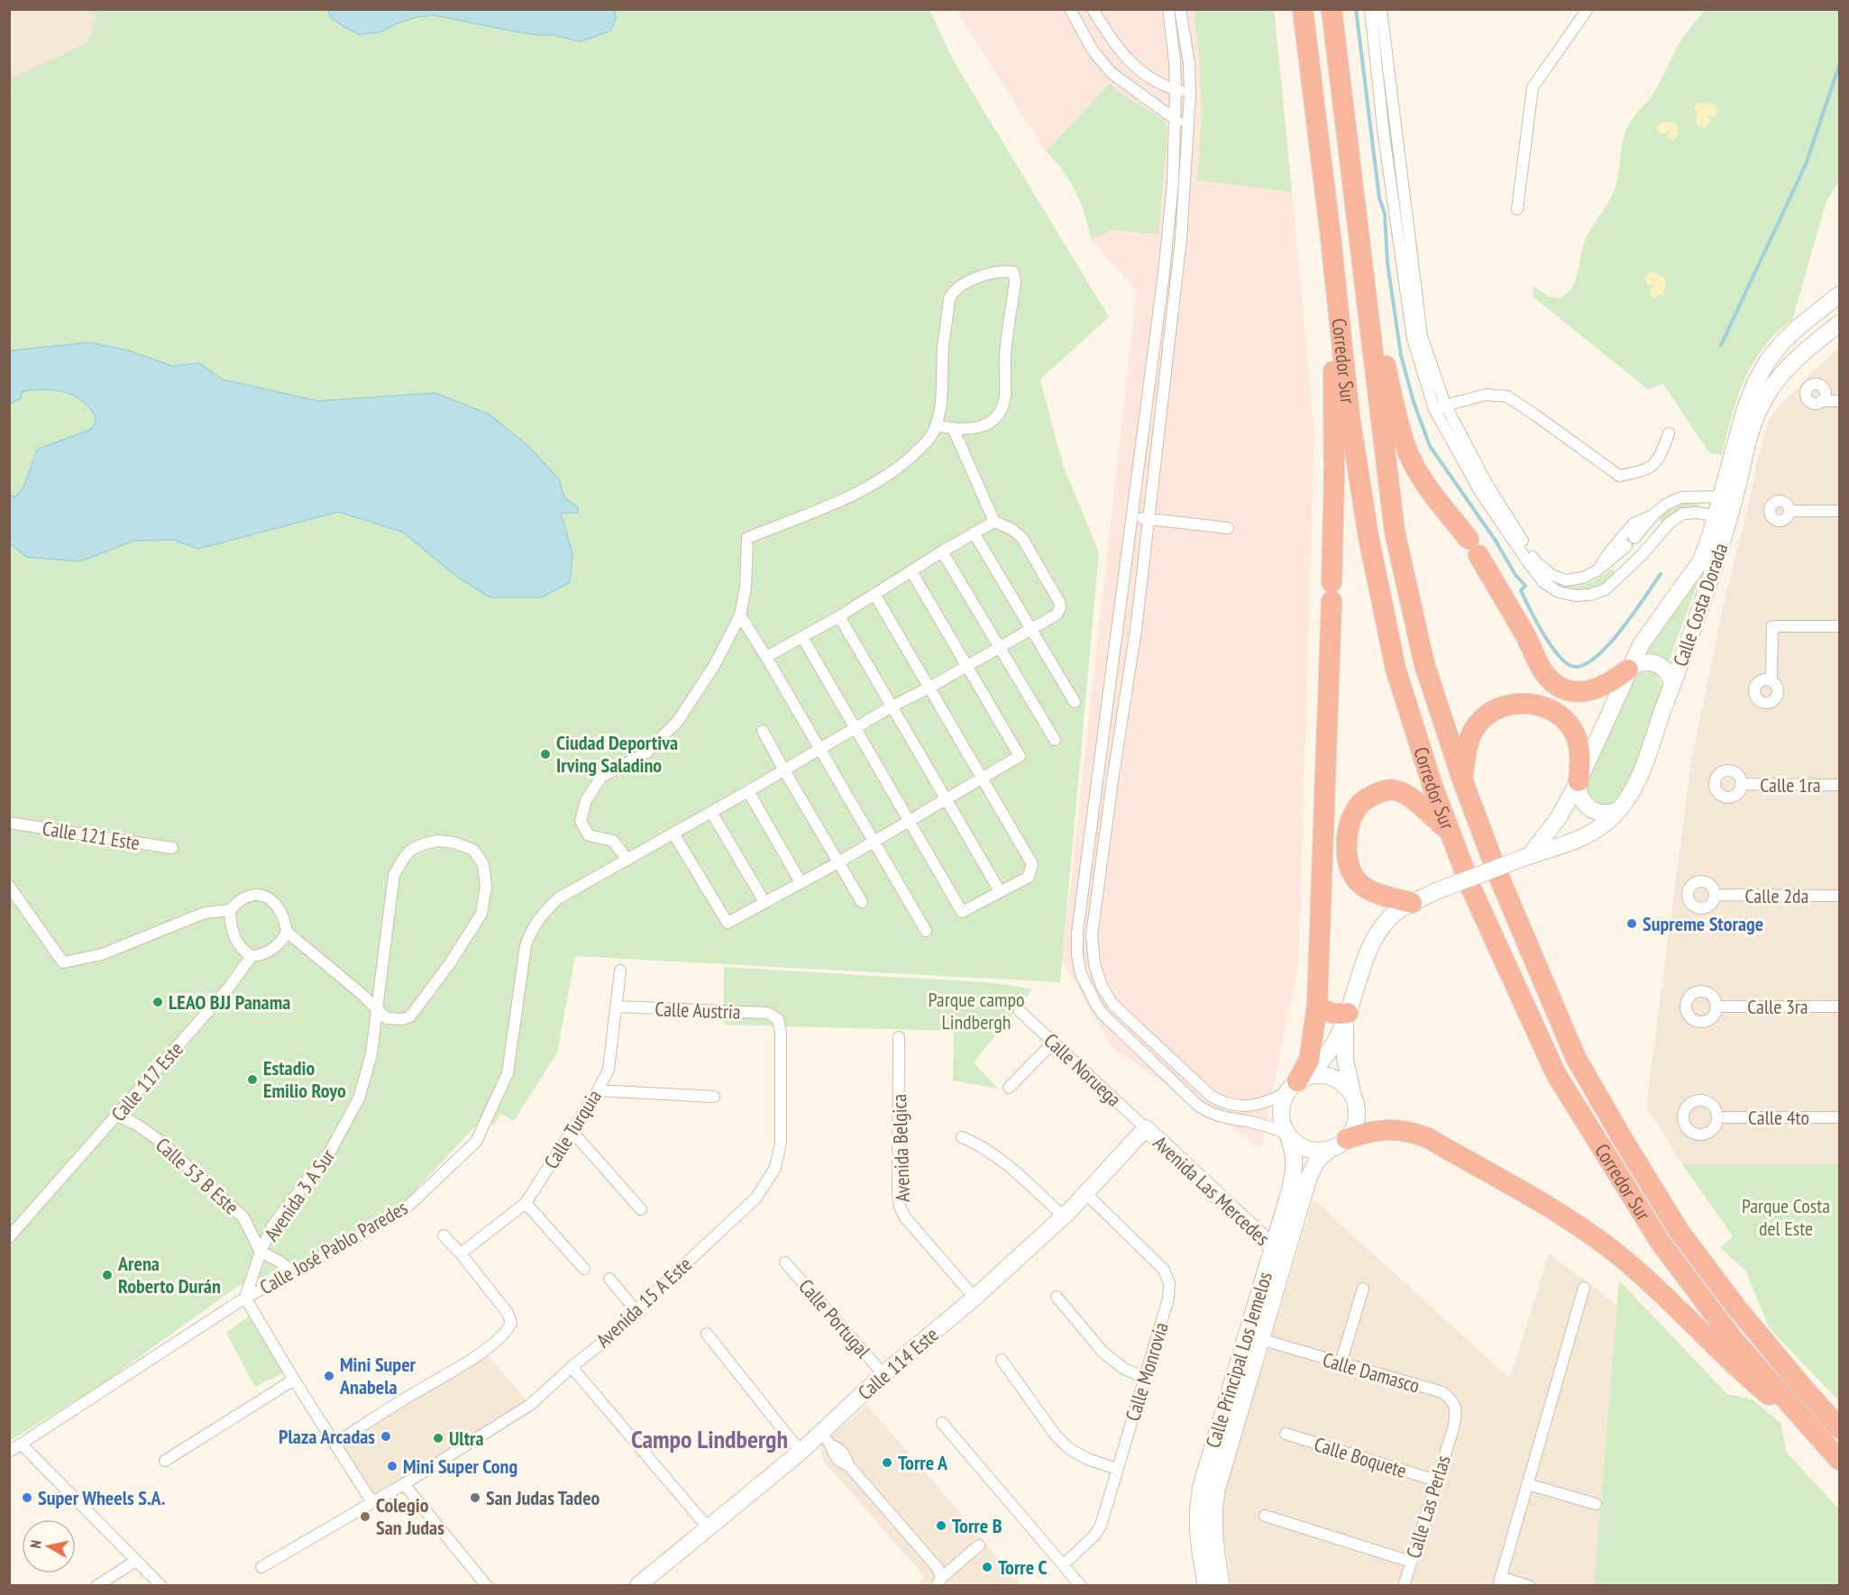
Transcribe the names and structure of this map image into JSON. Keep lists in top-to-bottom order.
{
  "streets": {
    "highway": ["Corredor Sur"],
    "main road": [
      "Calle Costa Dorada",
      "Avenida Las Mercedes",
      "Calle Principal Los Jemelos",
      "Calle 114 Este"
    ],
    "street": [
      "Calle 1ra",
      "Calle 121 Este",
      "Calle 2da",
      "Calle 3ra",
      "Calle Austria",
      "Calle Noruega",
      "Calle 117 Este",
      "Calle 4to",
      "Calle Turquia",
      "Avenida Belgica",
      "Calle 53 B Este",
      "Avenida 3 A Sur",
      "Calle José Pablo Paredes",
      "Avenida 15 A Este",
      "Calle Portugal",
      "Calle Monrovia",
      "Calle Damasco",
      "Calle Boquete",
      "Calle Las Perlas"
    ]
  },
  "crossings": [
    ["Calle Austria", "Calle Turquia"],
    ["Calle Austria", "Avenida 15 A Este"],
    ["Calle Noruega", "Avenida Las Mercedes"],
    ["Calle Noruega", "Calle 114 Este"],
    ["Calle 117 Este", "Calle 53 B Este"],
    ["Avenida Belgica", "Calle 114 Este"],
    ["Calle 53 B Este", "Avenida 3 A Sur"],
    ["Avenida Las Mercedes", "Calle Principal Los Jemelos"],
    ["Avenida Las Mercedes", "Calle 114 Este"],
    ["Avenida 3 A Sur", "Calle José Pablo Paredes"],
    ["Calle Portugal", "Calle 114 Este"],
    ["Calle Principal Los Jemelos", "Calle Damasco"],
    ["Calle 114 Este", "Calle Monrovia"],
    ["Calle Damasco", "Calle Las Perlas"],
    ["Calle Boquete", "Calle Las Perlas"]
  ],
  "districts": ["Campo Lindbergh"],
  "parks": ["Parque campo Lindbergh", "Parque Costa del Este"],
  "places": [
    "Ciudad Deportiva Irving Saladino",
    "Supreme Storage",
    "LEAO BJJ Panama",
    "Estadio Emilio Royo",
    "Arena Roberto Durán",
    "Mini Super Anabela",
    "Plaza Arcadas",
    "Ultra",
    "Torre A",
    "Mini Super Cong",
    "Super Wheels S.A.",
    "San Judas Tadeo",
    "Colegio San Judas",
    "Torre B",
    "Torre C"
  ],
  "north": "left"
}
